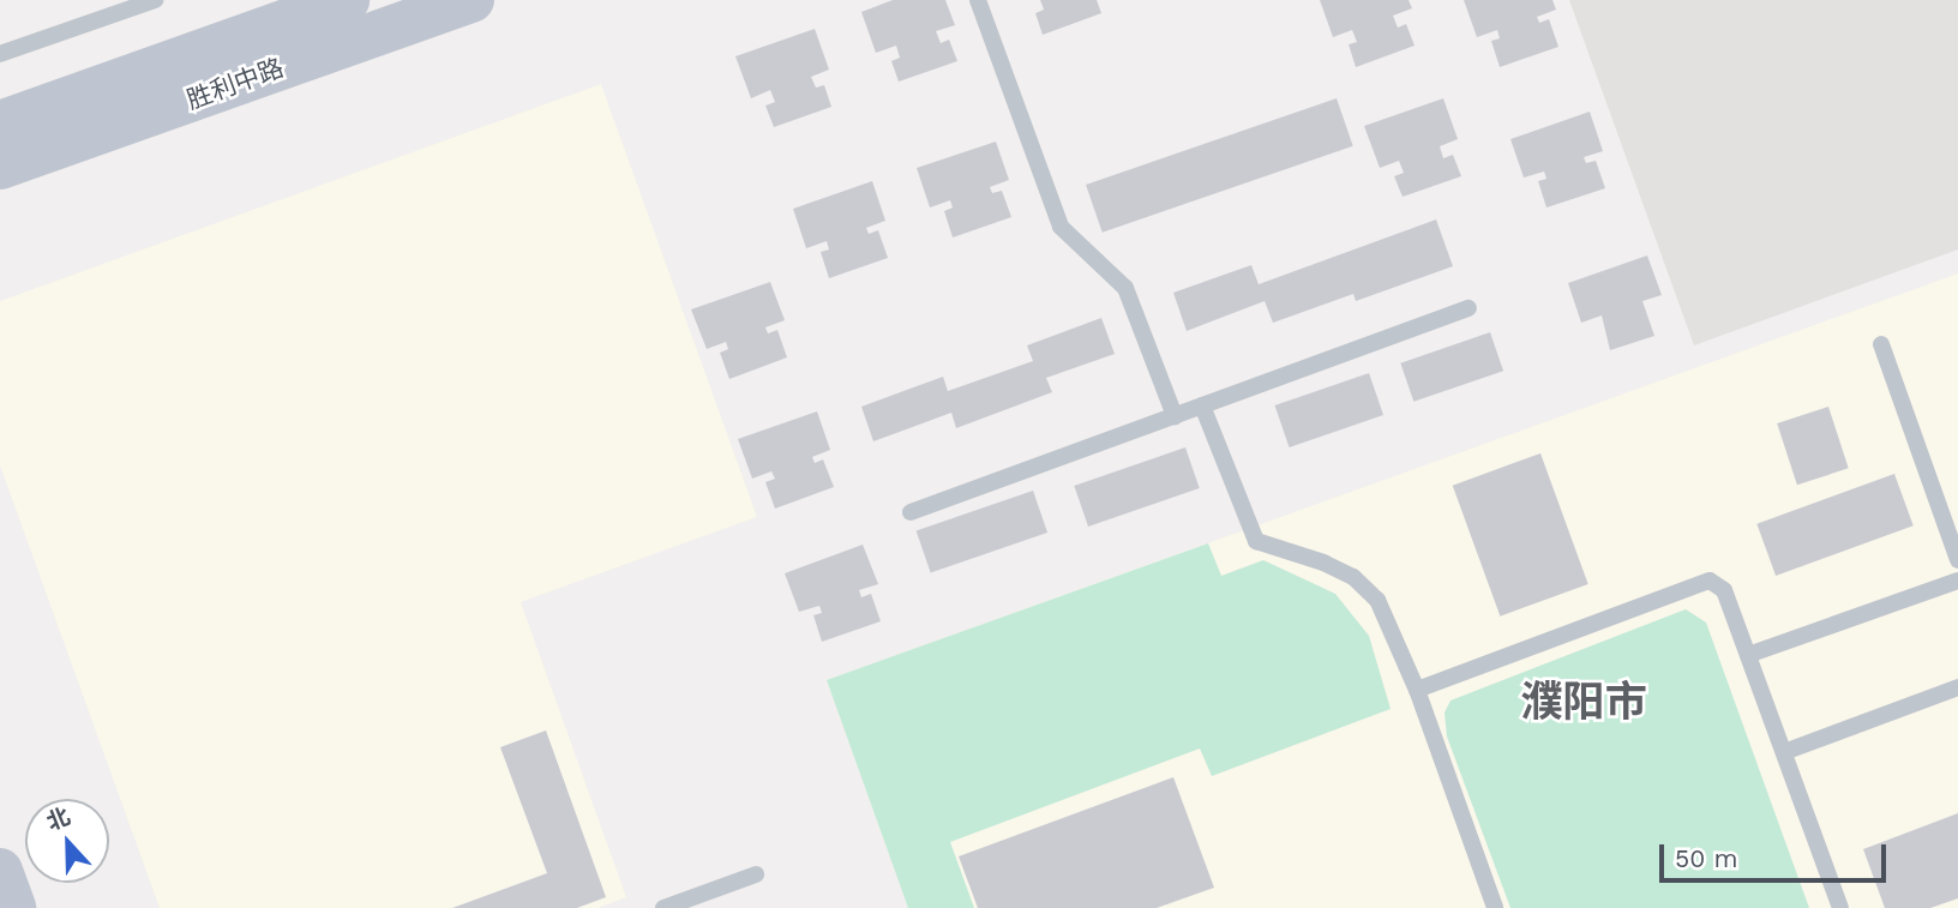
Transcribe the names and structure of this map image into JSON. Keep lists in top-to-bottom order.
{
  "streets": {
    "main road": ["胜利中路"]
  },
  "districts": ["濮阳市"],
  "scale_bar": "50 m",
  "north": "top"
}
